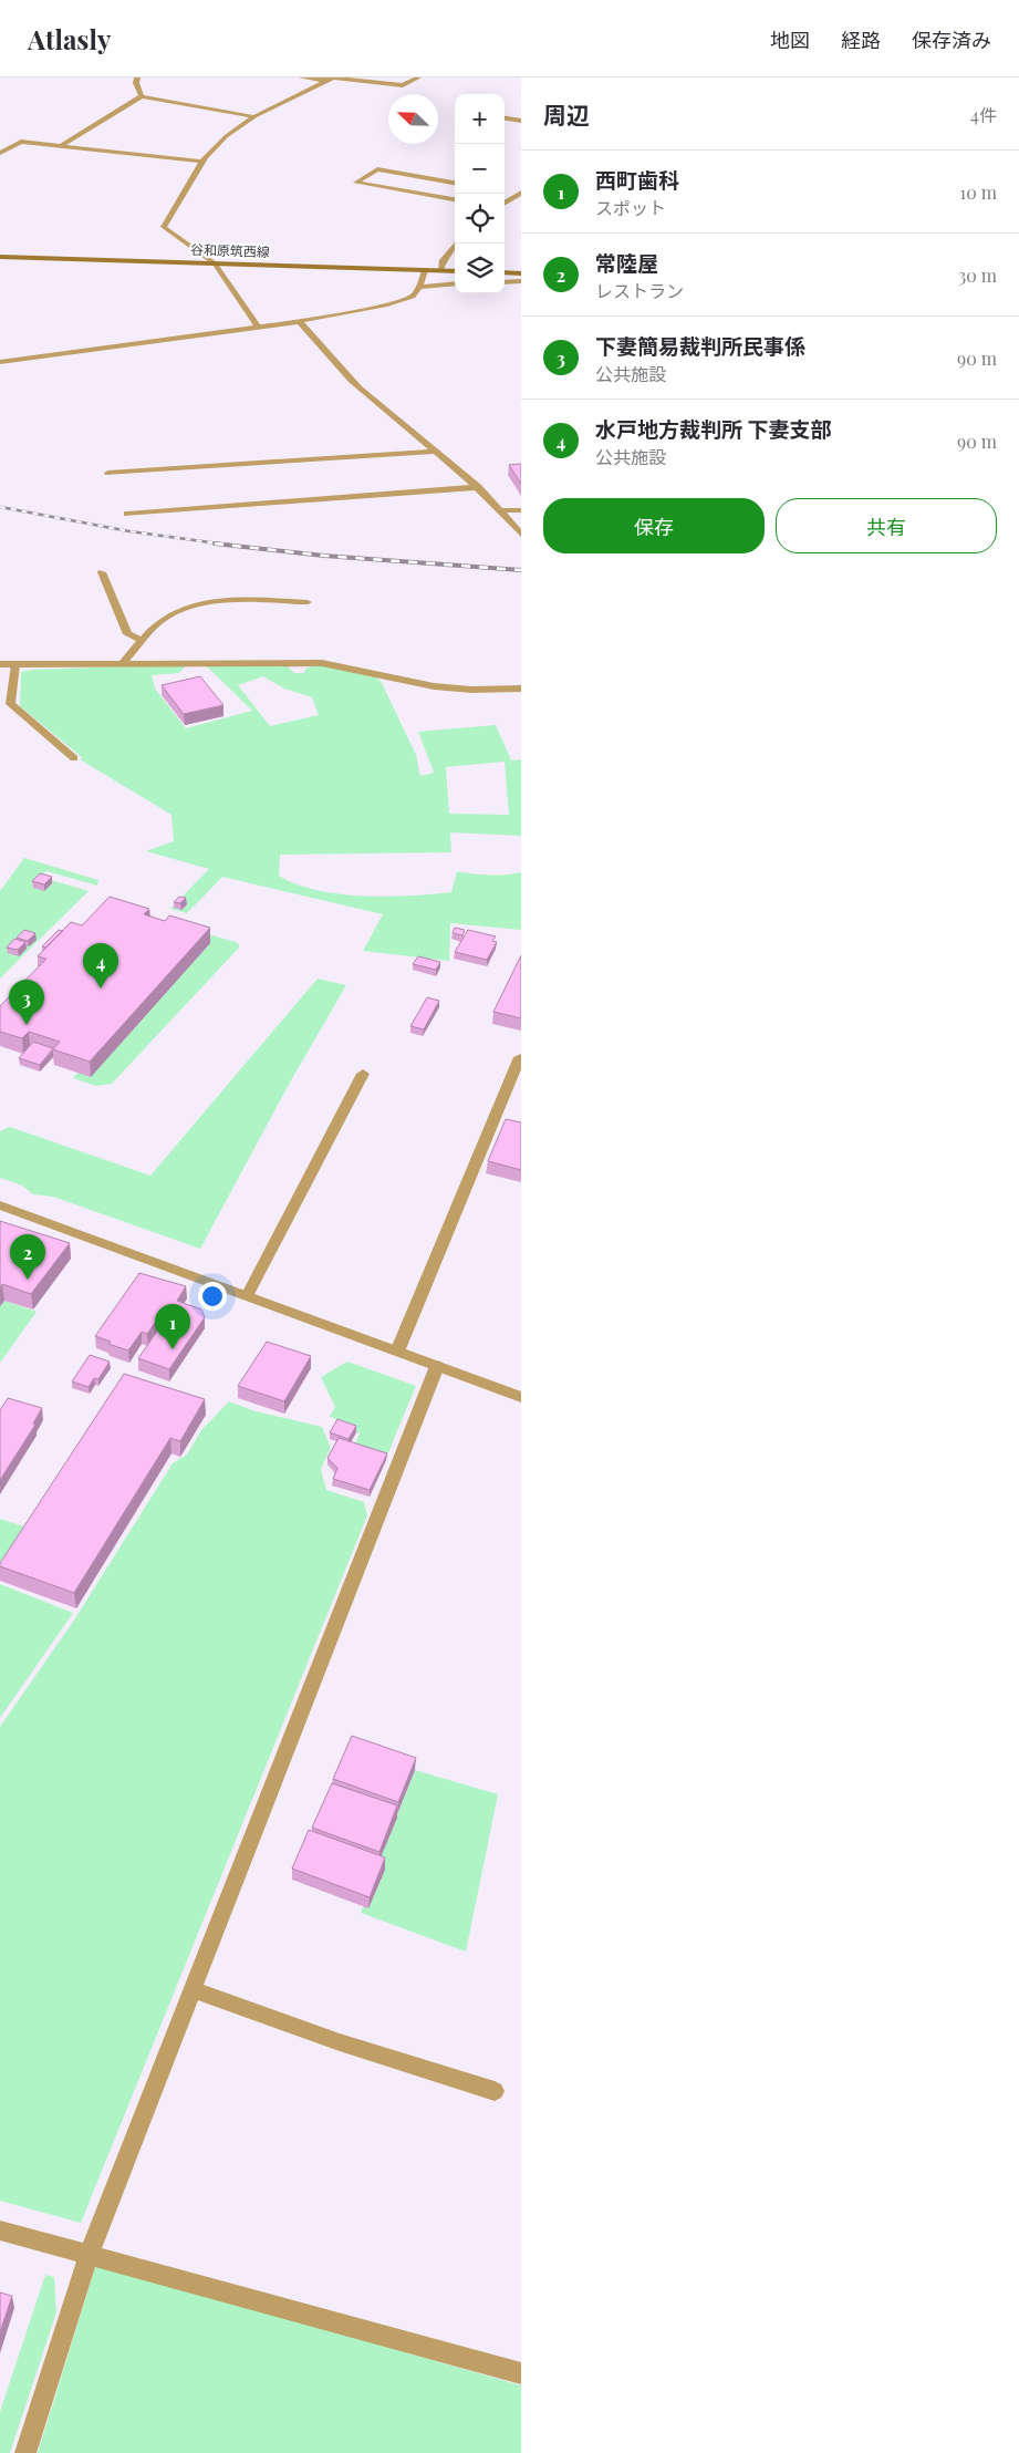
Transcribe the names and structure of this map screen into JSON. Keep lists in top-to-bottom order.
{
  "streets": {
    "main road": ["谷和原筑西線"]
  },
  "north": "top left",
  "page": {
    "header": "Atlasly",
    "nav": ["地図", "経路", "保存済み"],
    "heading": ["周辺", "4件"],
    "map_buttons": ["+", "−"],
    "list": [
      {
        "mark": "1",
        "name": "西町歯科",
        "note": "スポット",
        "value": "10 m"
      },
      {
        "mark": "2",
        "name": "常陸屋",
        "note": "レストラン",
        "value": "30 m"
      },
      {
        "mark": "3",
        "name": "下妻簡易裁判所民事係",
        "note": "公共施設",
        "value": "90 m"
      },
      {
        "mark": "4",
        "name": "水戸地方裁判所 下妻支部",
        "note": "公共施設",
        "value": "90 m"
      }
    ],
    "buttons": ["保存", "共有"],
    "pins": [
      "4",
      "3",
      "2",
      "1"
    ]
  }
}
